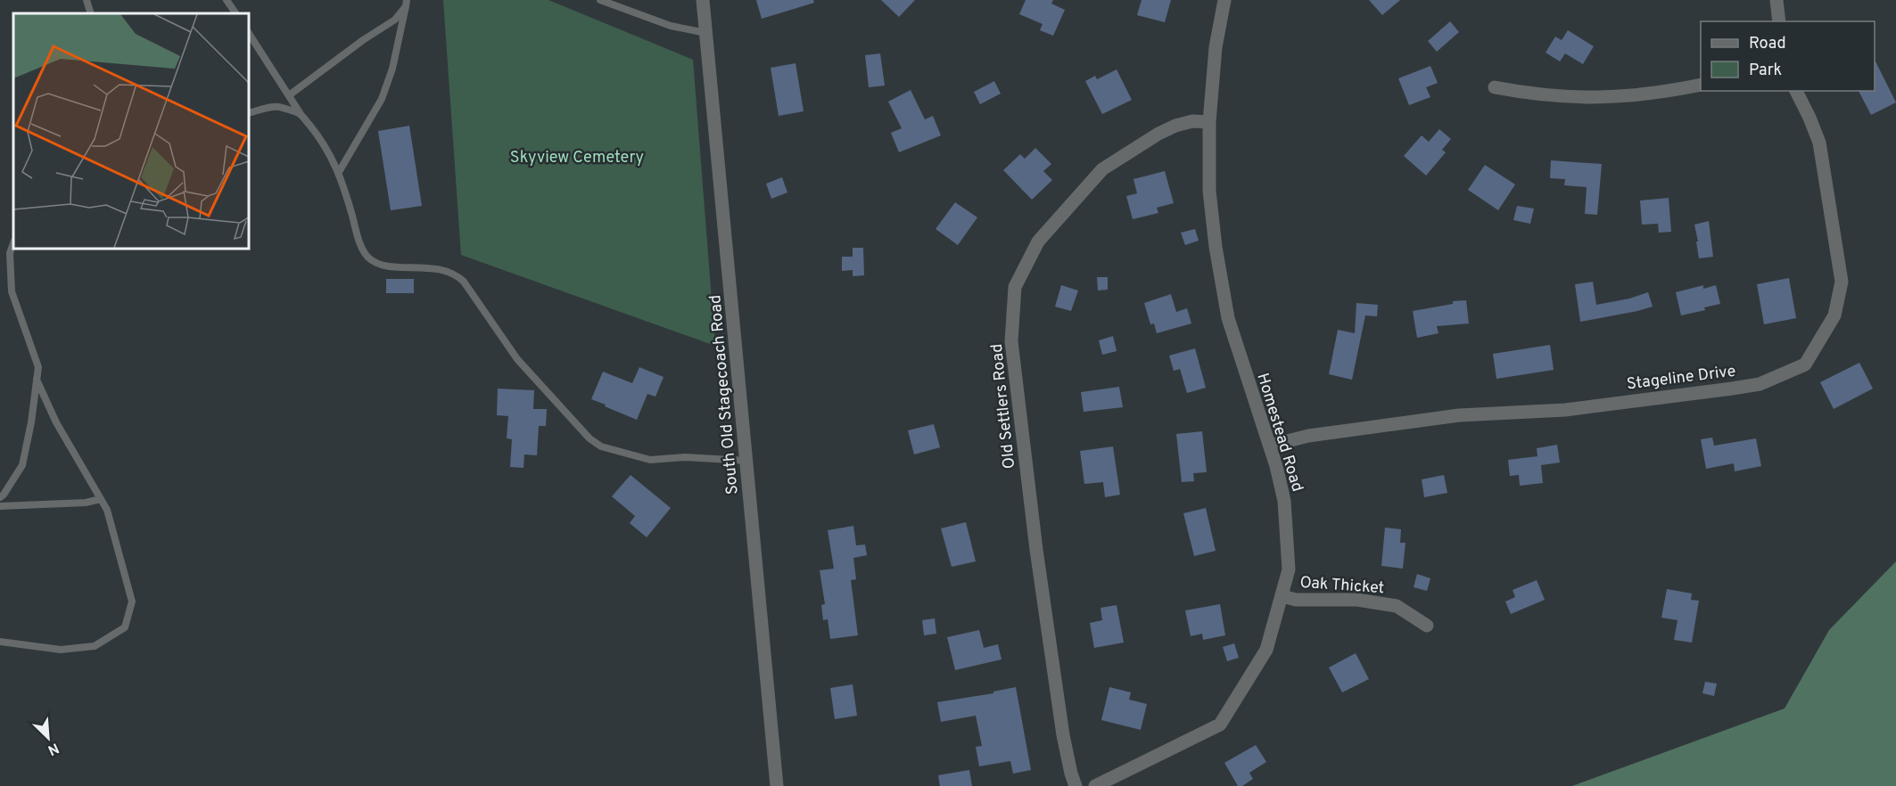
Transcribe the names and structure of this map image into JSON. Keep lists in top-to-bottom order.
{
  "streets": {
    "street": [
      "Stageline Drive",
      "South Old Stagecoach Road",
      "Old Settlers Road",
      "Homestead Road",
      "Oak Thicket"
    ]
  },
  "crossings": [
    ["Stageline Drive", "Homestead Road"],
    ["Old Settlers Road", "Homestead Road"],
    ["Homestead Road", "Oak Thicket"]
  ],
  "parks": ["Skyview Cemetery"],
  "legend": ["Road", "Park"],
  "north": "bottom right"
}
